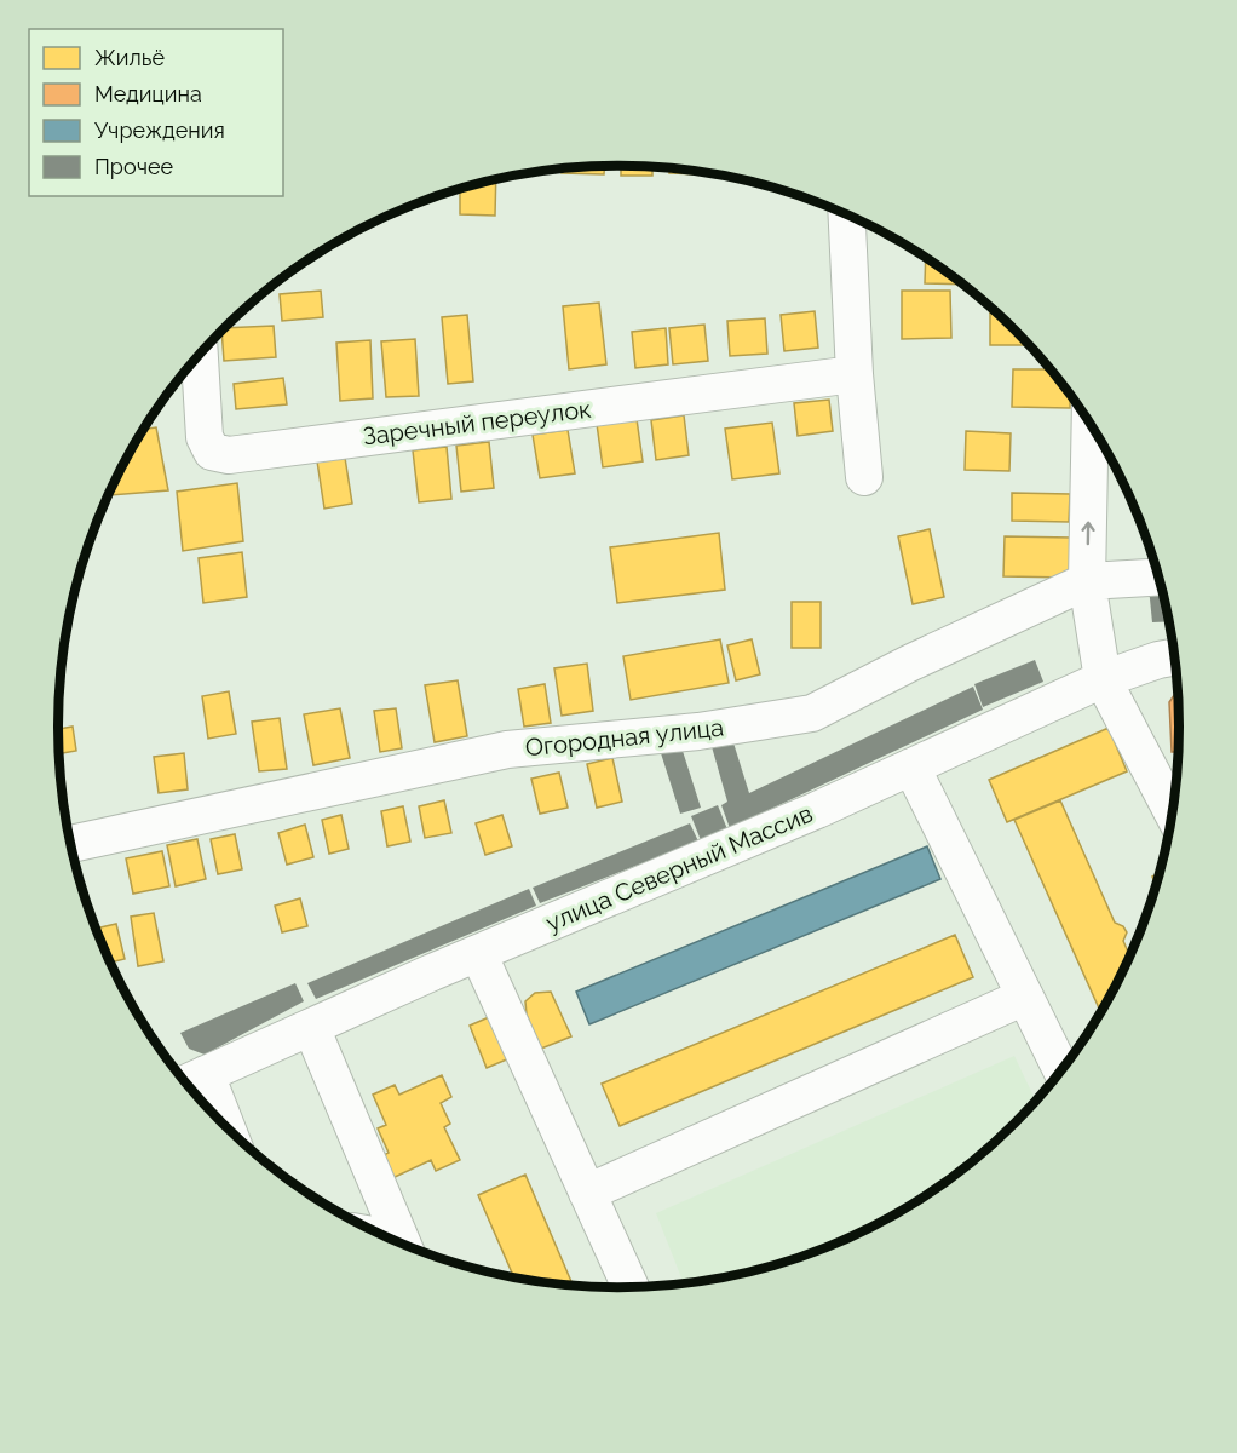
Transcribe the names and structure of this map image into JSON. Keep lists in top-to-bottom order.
{
  "streets": {
    "street": ["Заречный переулок", "Огородная улица", "улица Северный Массив"]
  },
  "legend": [
    "Жильё",
    "Медицина",
    "Учреждения",
    "Прочее"
  ]
}
